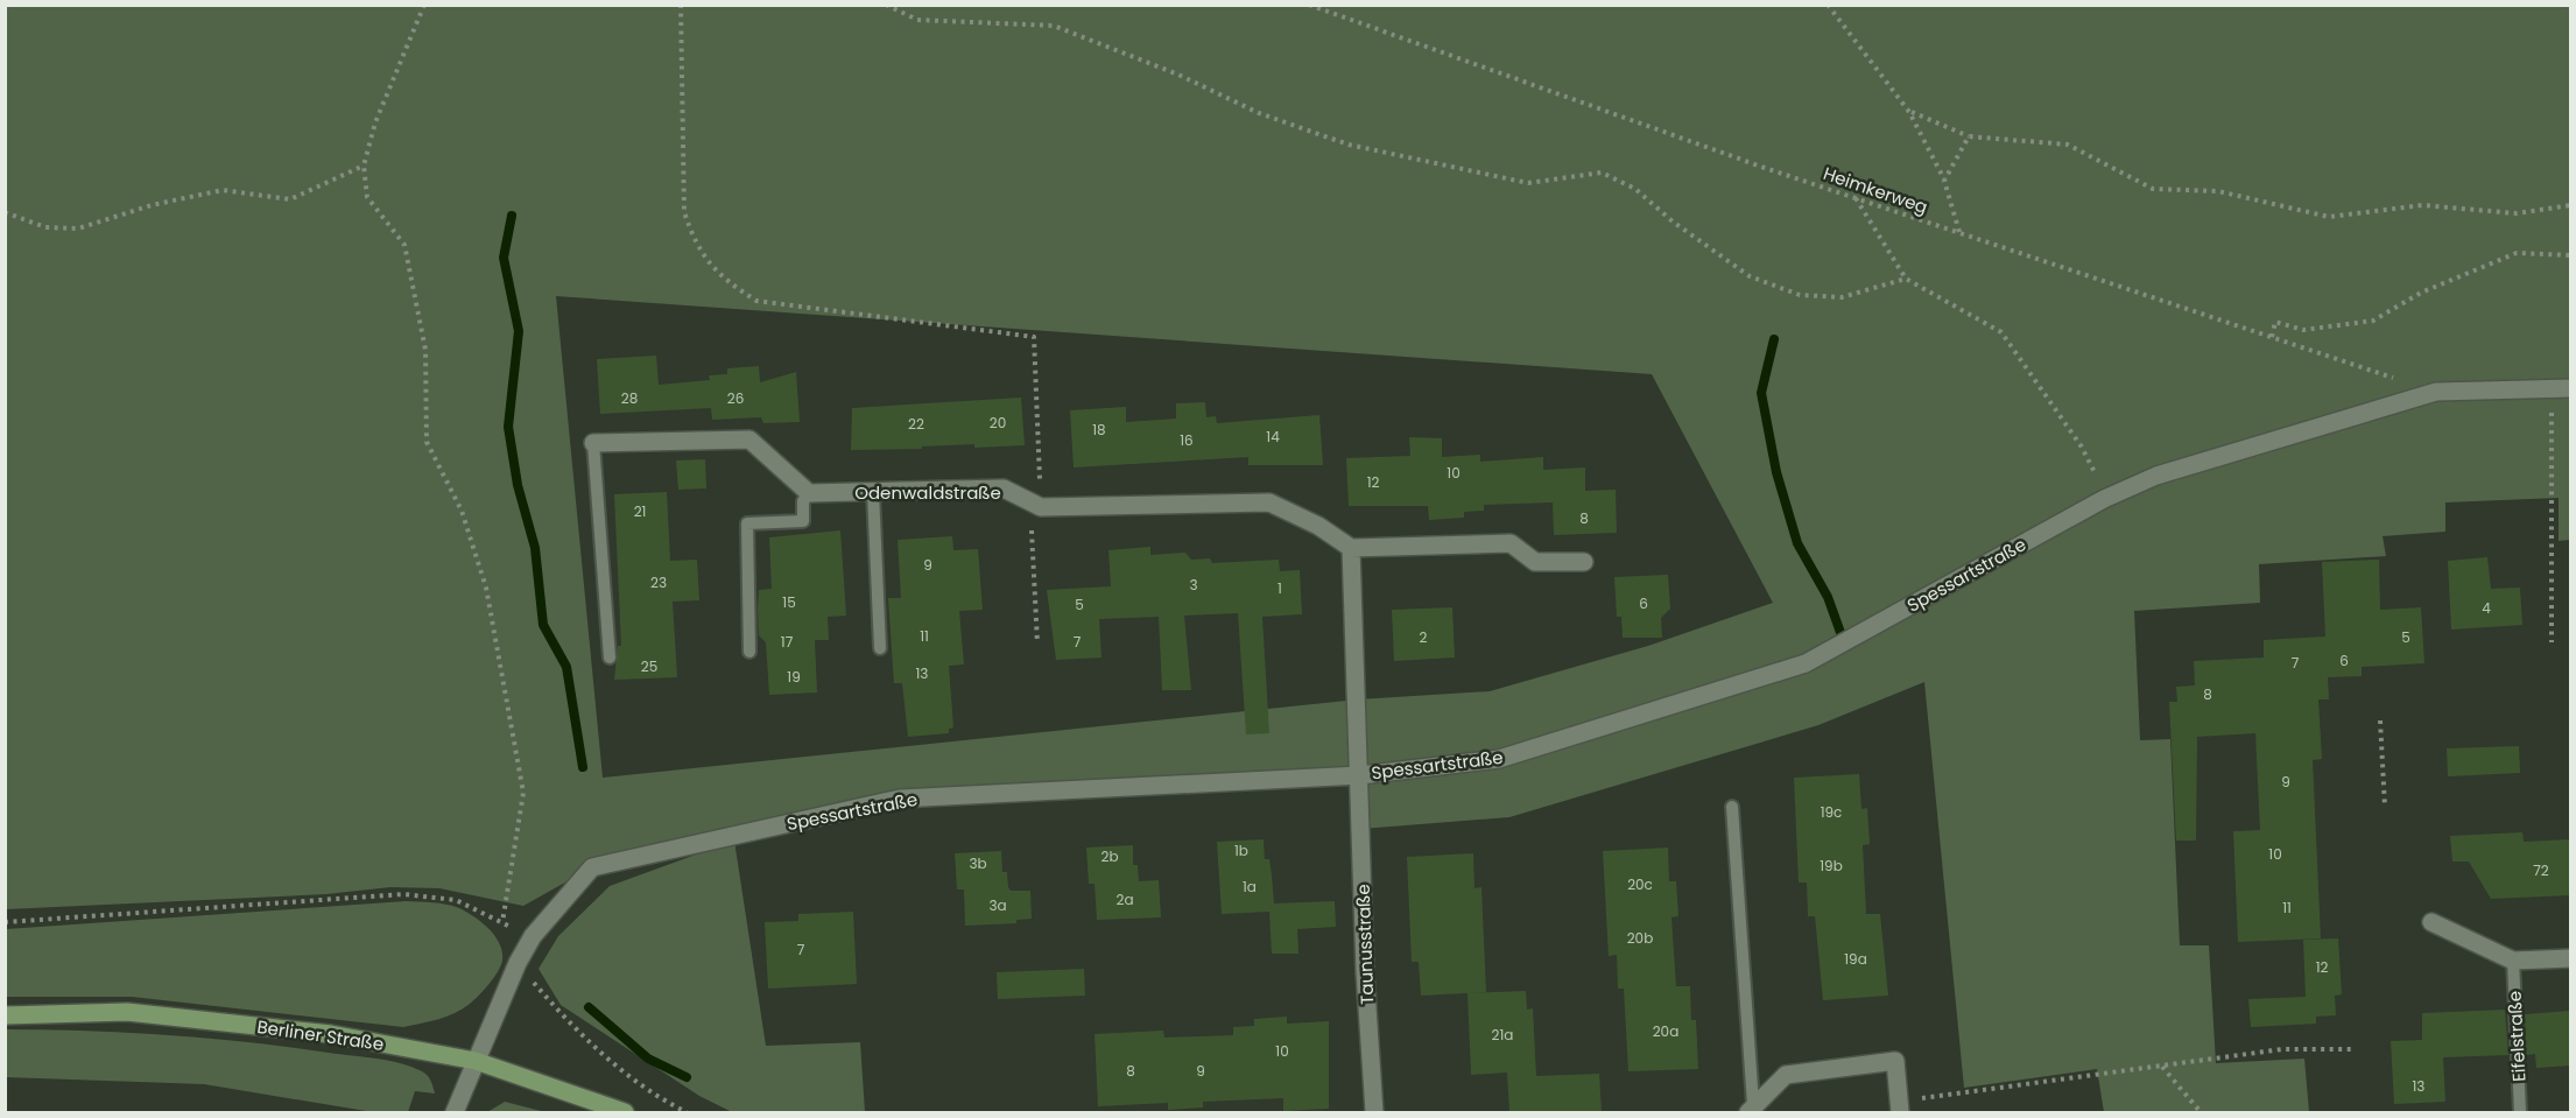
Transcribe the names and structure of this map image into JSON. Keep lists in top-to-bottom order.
{
  "streets": {
    "street": [
      "Odenwaldstraße",
      "Spessartstraße",
      "Taunusstraße",
      "Berliner Straße"
    ],
    "lane": ["Eifelstraße"],
    "path": ["Heimkerweg"]
  },
  "crossings": [
    ["Heimkerweg", "Spessartstraße"],
    ["Spessartstraße", "Taunusstraße"],
    ["Spessartstraße", "Berliner Straße"]
  ],
  "house_numbers": [
    "28",
    "26",
    "20",
    "22",
    "18",
    "14",
    "16",
    "10",
    "12",
    "21",
    "8",
    "9",
    "23",
    "3",
    "1",
    "15",
    "6",
    "5",
    "4",
    "11",
    "2",
    "5",
    "17",
    "7",
    "6",
    "7",
    "25",
    "13",
    "19",
    "8",
    "9",
    "19c",
    "1b",
    "10",
    "2b",
    "3b",
    "19b",
    "72",
    "20c",
    "1a",
    "2a",
    "3a",
    "11",
    "20b",
    "7",
    "19a",
    "12",
    "20a",
    "21a",
    "10",
    "8",
    "9",
    "13"
  ]
}
